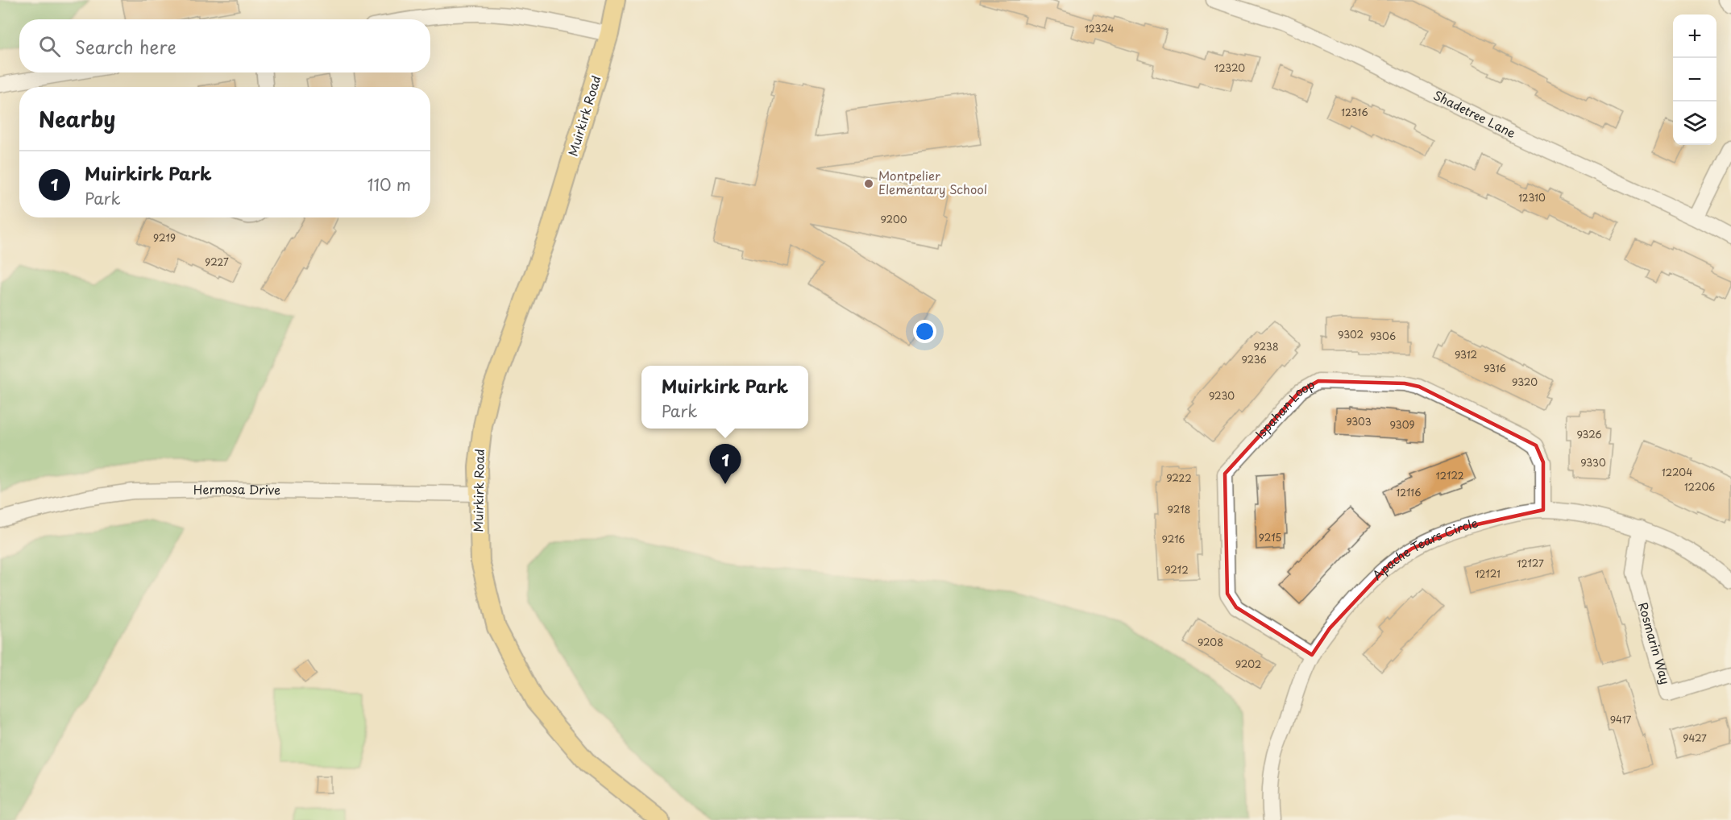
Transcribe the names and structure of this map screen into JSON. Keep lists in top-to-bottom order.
{
  "streets": {
    "main road": ["Muirkirk Road"],
    "street": [
      "Shadetree Lane",
      "Ispahan Loop",
      "Hermosa Drive",
      "Apache Tears Circle",
      "Rosmarin Way"
    ]
  },
  "crossings": [
    ["Muirkirk Road", "Hermosa Drive"],
    ["Ispahan Loop", "Apache Tears Circle"],
    ["Apache Tears Circle", "Rosmarin Way"]
  ],
  "places": ["Montpelier Elementary School"],
  "house_numbers": [
    "12324",
    "12320",
    "12316",
    "12310",
    "9200",
    "9219",
    "9227",
    "9302",
    "9306",
    "9238",
    "9312",
    "9236",
    "9316",
    "9320",
    "9230",
    "9303",
    "9309",
    "9326",
    "9330",
    "12204",
    "12122",
    "9222",
    "12206",
    "12116",
    "9218",
    "9215",
    "9216",
    "12127",
    "9212",
    "12121",
    "9208",
    "9202",
    "9417",
    "9427"
  ],
  "page": {
    "map_buttons": ["+", "−"],
    "search": "Search here",
    "heading": "Nearby",
    "list": [
      {
        "mark": "1",
        "name": "Muirkirk Park",
        "note": "Park",
        "value": "110 m"
      }
    ],
    "popup": ["Muirkirk Park", "Park"],
    "pins": "1"
  }
}
